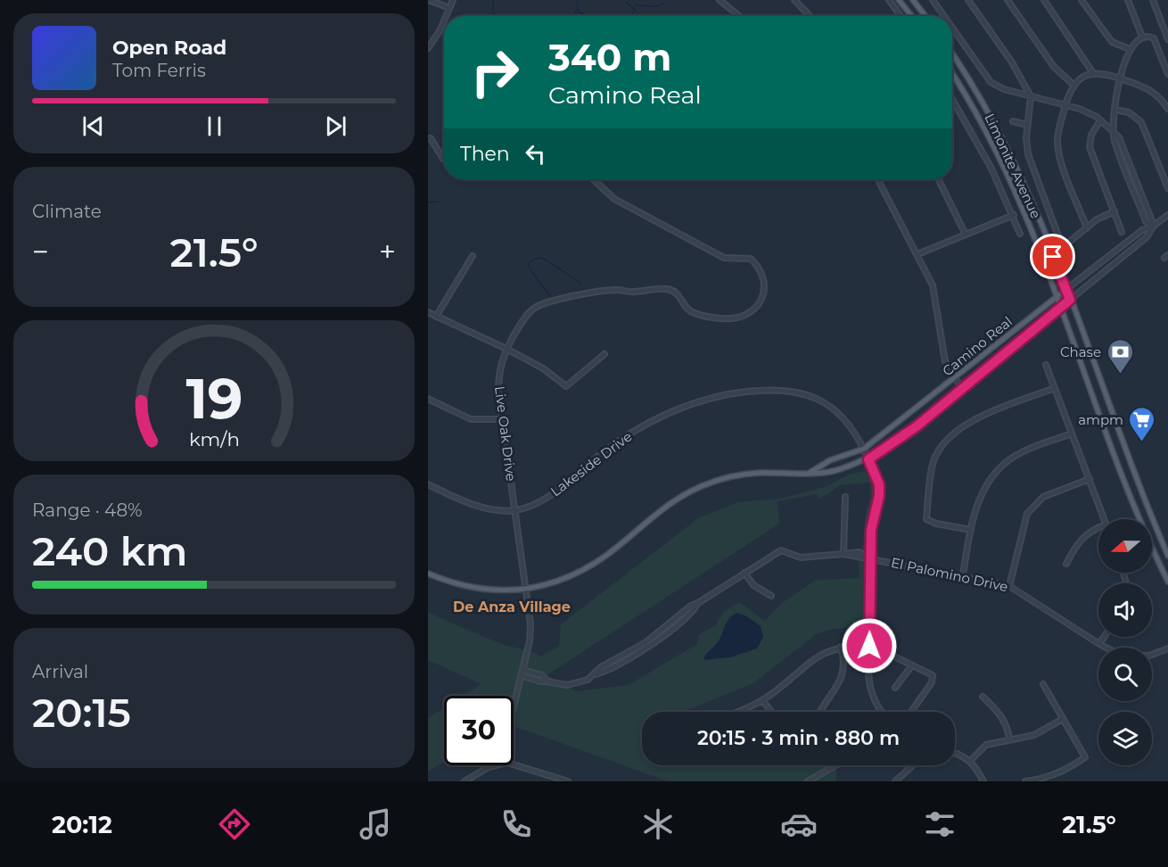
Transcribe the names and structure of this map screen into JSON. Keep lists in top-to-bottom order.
{
  "streets": {
    "main road": ["Limonite Avenue", "Camino Real"],
    "street": ["Live Oak Drive", "Lakeside Drive", "El Palomino Drive"]
  },
  "crossings": [
    ["Limonite Avenue", "Camino Real"],
    ["Camino Real", "Live Oak Drive"],
    ["Camino Real", "Lakeside Drive"],
    ["Live Oak Drive", "Lakeside Drive"],
    ["Live Oak Drive", "El Palomino Drive"],
    ["Lakeside Drive", "El Palomino Drive"]
  ],
  "districts": ["De Anza Village"],
  "places": {
    "bank": ["Chase"],
    "supermarket": ["ampm"]
  },
  "north": "left",
  "page": {
    "turn": ["340 m", "Camino Real"],
    "song": ["Open Road", "Tom Ferris"],
    "then": "Then",
    "tile": [
      "Climate",
      ["Range · 48%", "240 km"],
      ["Arrival", "20:15"]
    ],
    "heat": ["−", "21.5°", "+"],
    "limit": "30",
    "trip": "20:15 · 3 min · 880 m",
    "tabs": ["20:12", "21.5°"],
    "gauge": ["19", "km/h"]
  }
}
